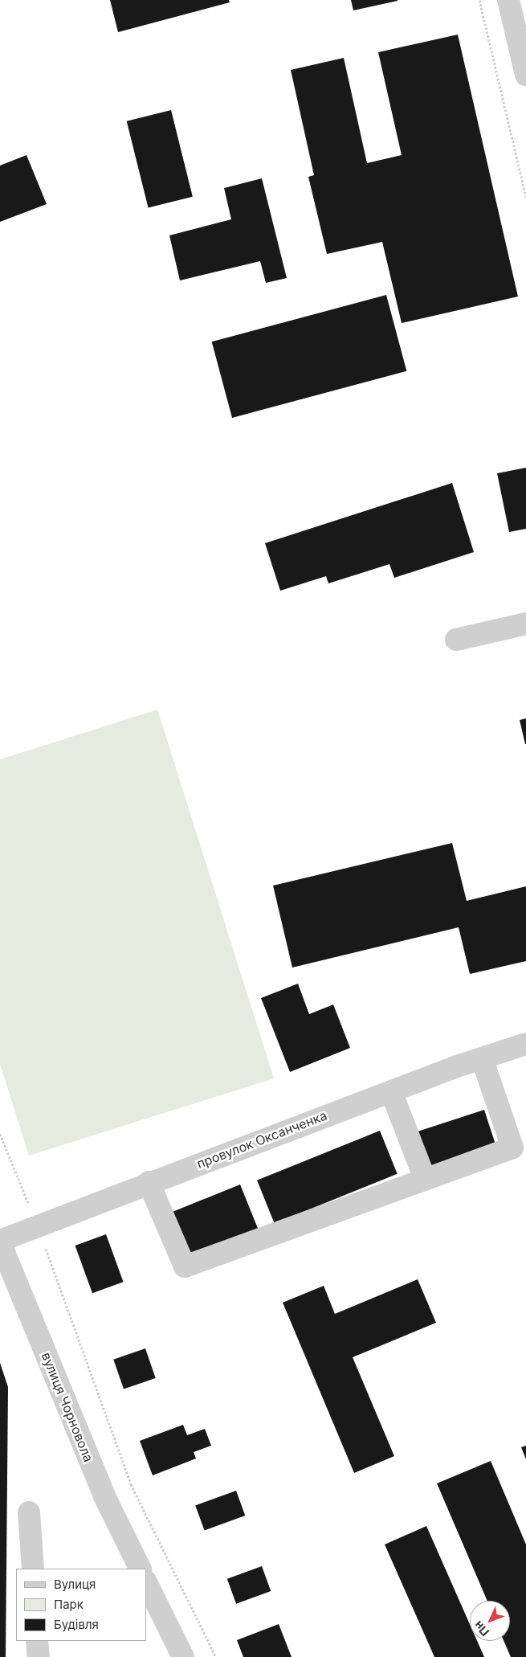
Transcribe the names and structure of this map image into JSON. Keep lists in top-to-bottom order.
{
  "streets": {
    "street": ["провулок Оксанченка", "вулиця Чорновола"]
  },
  "crossings": [
    ["провулок Оксанченка", "вулиця Чорновола"]
  ],
  "legend": ["Вулиця", "Парк", "Будівля"],
  "north": "bottom left"
}
